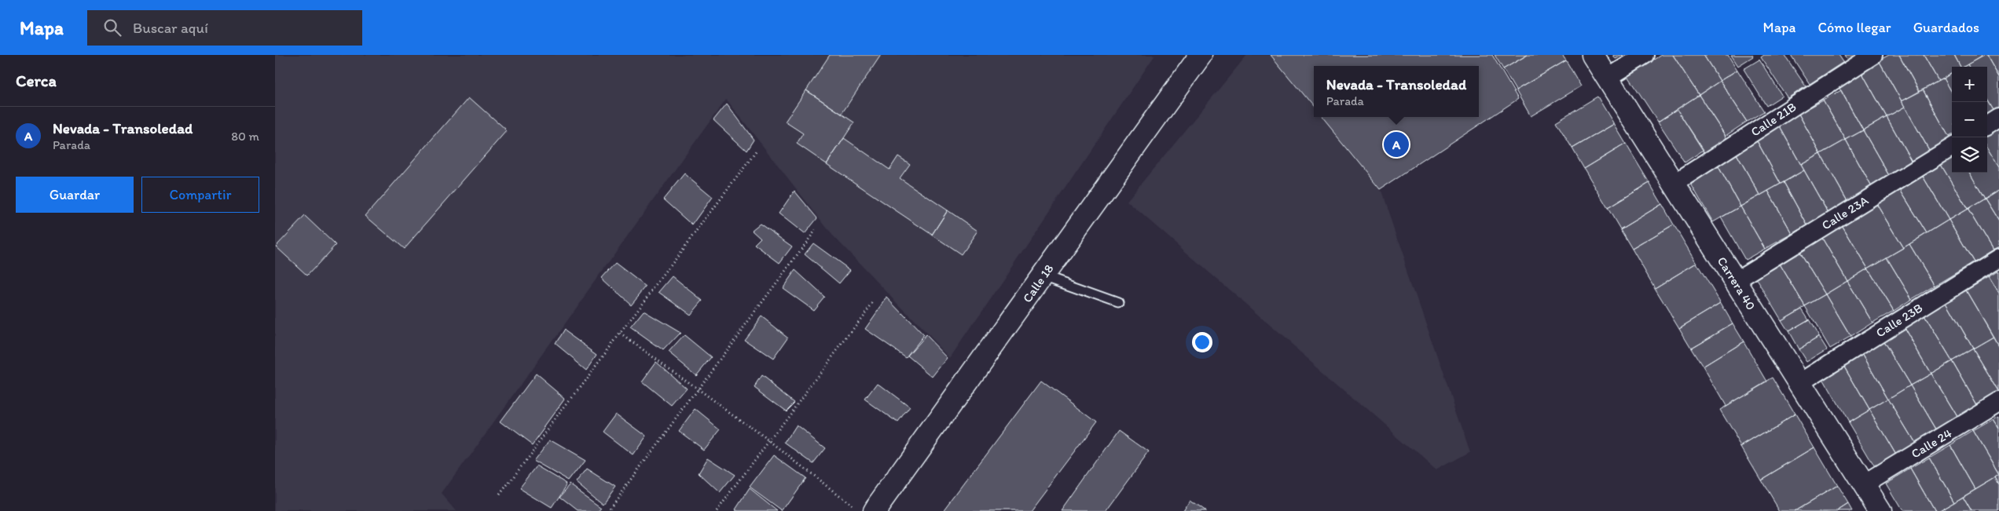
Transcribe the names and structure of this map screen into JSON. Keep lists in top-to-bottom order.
{
  "streets": {
    "main road": ["Calle 18", "Carrera 40"],
    "street": [
      "Calle 21B",
      "Calle 23A",
      "Calle 23B",
      "Calle 24"
    ]
  },
  "crossings": [
    ["Calle 21B", "Carrera 40"],
    ["Calle 23A", "Carrera 40"],
    ["Carrera 40", "Calle 23B"],
    ["Carrera 40", "Calle 24"]
  ],
  "page": {
    "header": "Mapa",
    "search": "Buscar aquí",
    "nav": ["Mapa", "Cómo llegar", "Guardados"],
    "heading": "Cerca",
    "popup": ["Nevada - Transoledad", "Parada"],
    "map_buttons": ["+", "−"],
    "list": [
      {
        "mark": "A",
        "name": "Nevada - Transoledad",
        "note": "Parada",
        "value": "80 m"
      }
    ],
    "pins": "A",
    "buttons": ["Guardar", "Compartir"]
  }
}
